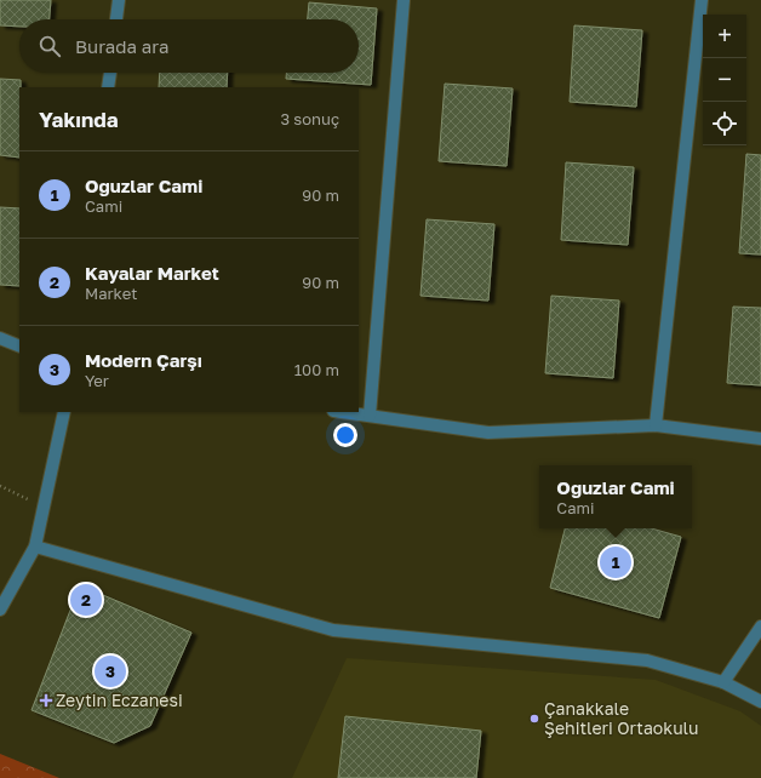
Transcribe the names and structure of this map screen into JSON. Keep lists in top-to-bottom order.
{
  "places": {
    "health": ["Zeytin Eczanesi"],
    "other": ["Çanakkale Şehitleri Ortaokulu"]
  },
  "page": {
    "map_buttons": ["+", "−"],
    "search": "Burada ara",
    "heading": ["Yakında", "3 sonuç"],
    "list": [
      {
        "mark": "1",
        "name": "Oğuzlar Cami",
        "note": "Cami",
        "value": "90 m"
      },
      {
        "mark": "2",
        "name": "Kayalar Market",
        "note": "Market",
        "value": "90 m"
      },
      {
        "mark": "3",
        "name": "Modern Çarşı",
        "note": "Yer",
        "value": "100 m"
      }
    ],
    "popup": ["Oğuzlar Cami", "Cami"],
    "pins": ["1", "2", "3"]
  }
}
